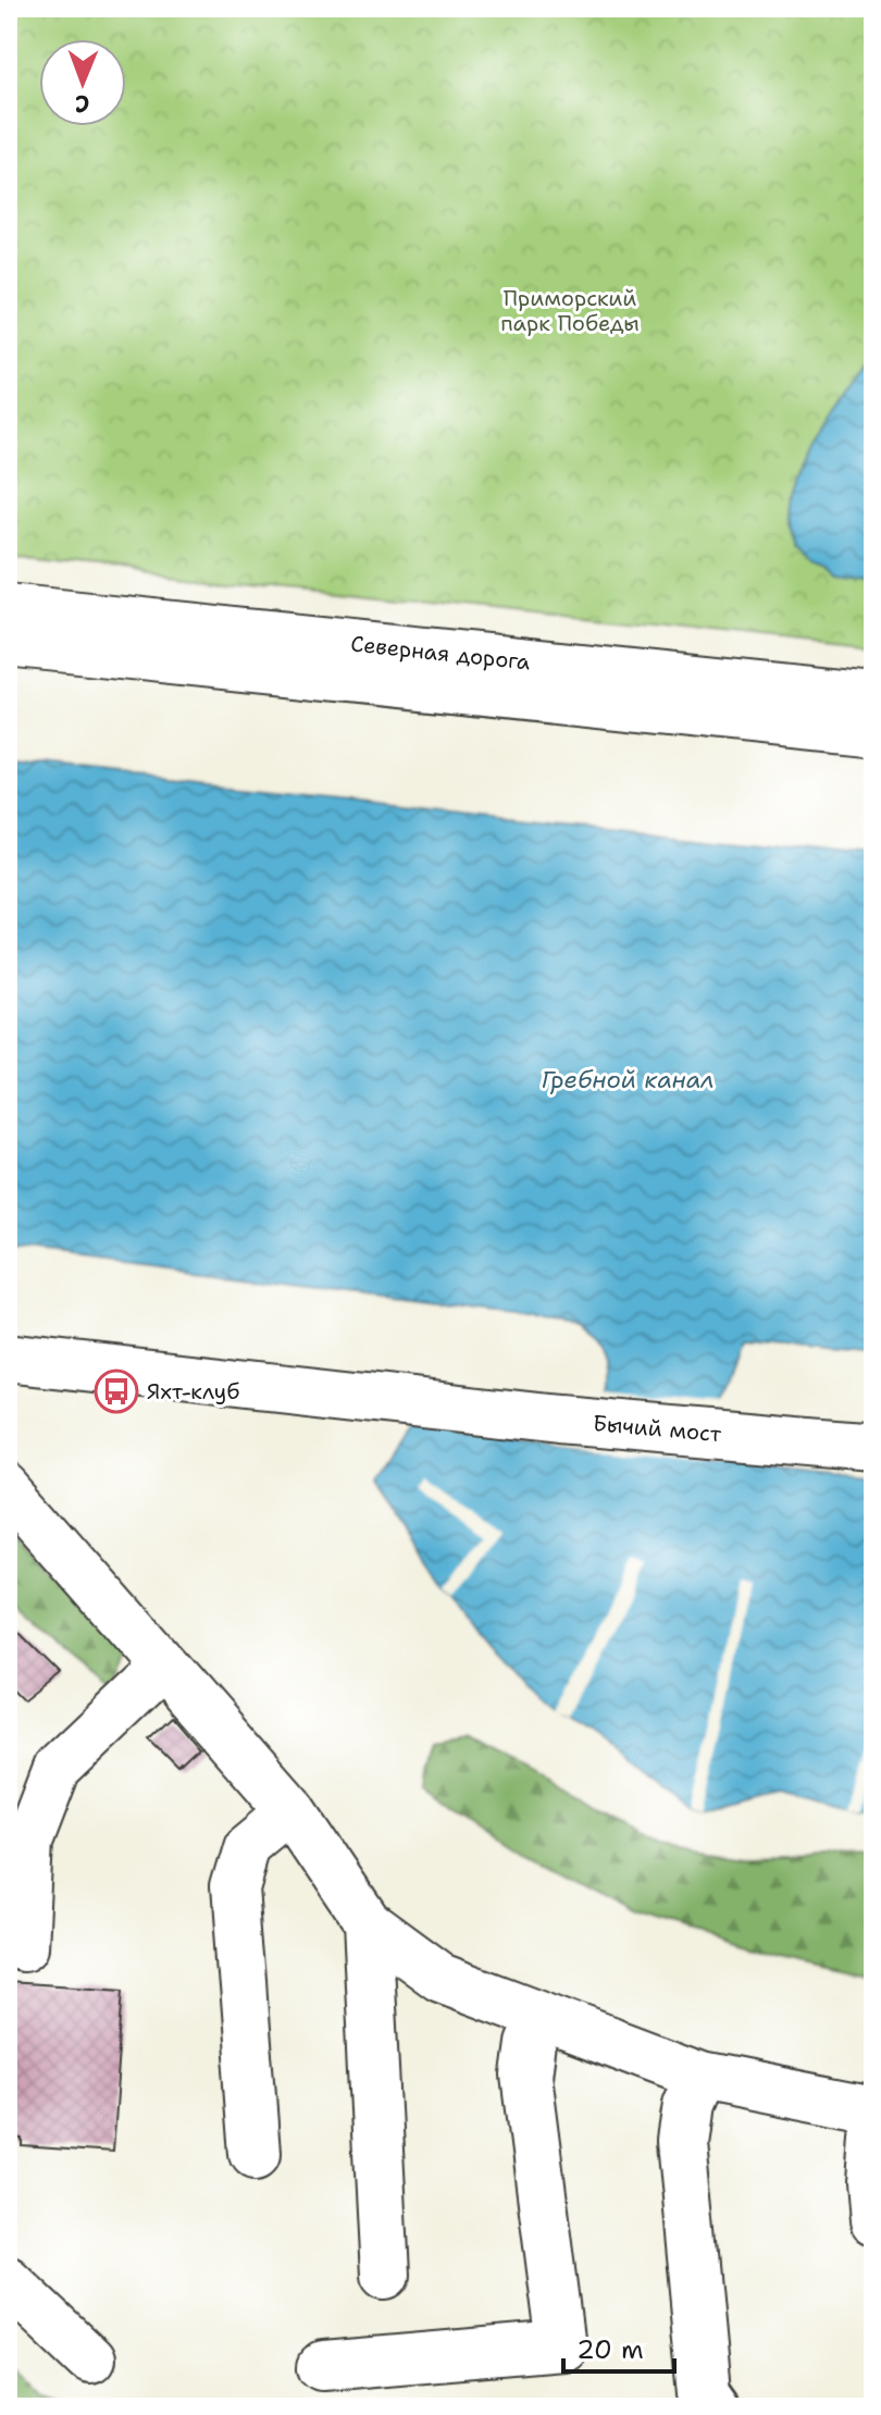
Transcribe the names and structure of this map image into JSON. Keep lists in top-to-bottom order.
{
  "streets": {
    "street": ["Северная дорога", "Бычий мост"]
  },
  "water": ["Гребной канал"],
  "parks": ["Приморский парк Победы"],
  "places": {
    "bus stop": ["Яхт-клуб"]
  },
  "scale_bar": "20 m",
  "north": "bottom"
}
